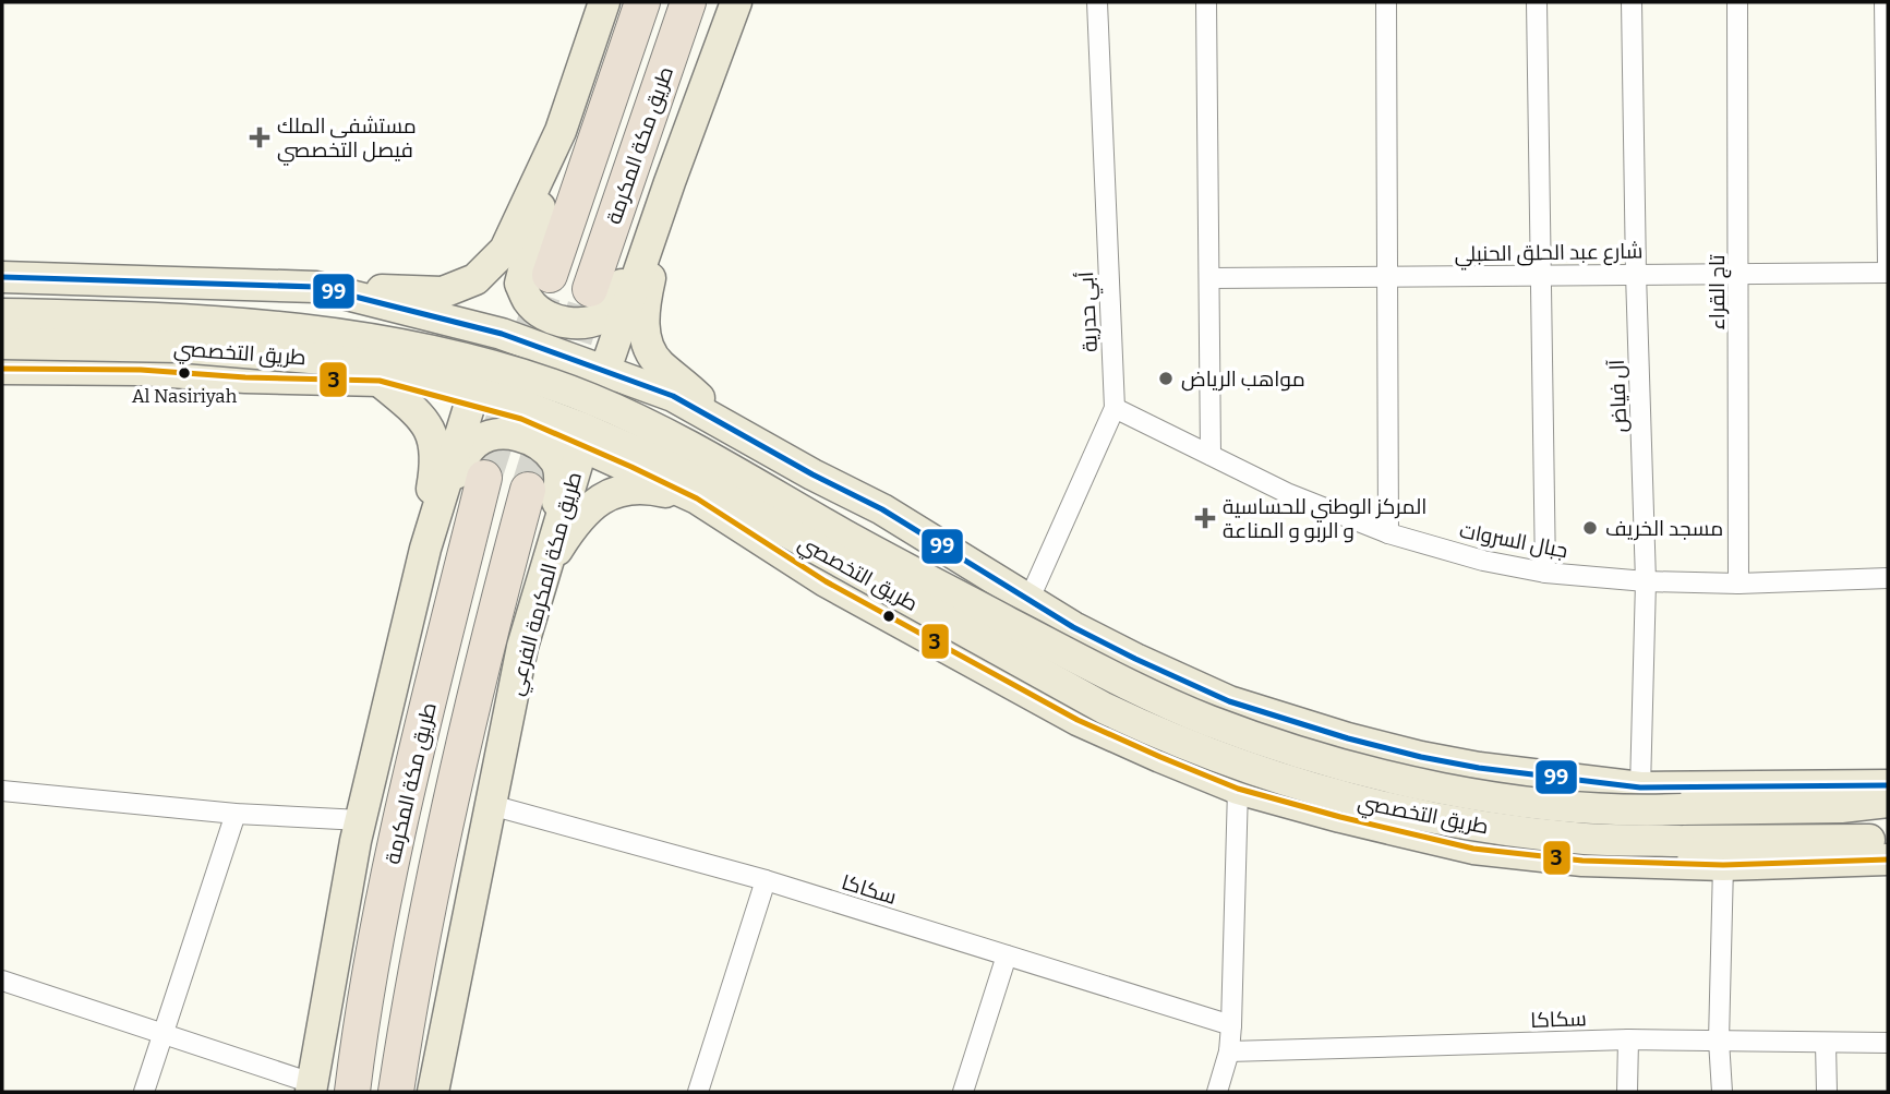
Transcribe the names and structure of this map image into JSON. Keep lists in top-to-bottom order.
{
  "streets": {
    "highway": ["طريق مكة المكرمة"],
    "main road": ["طريق التخصصي", "طريق مكة المكرمة الفرعي"],
    "street": [
      "شارع عبد الحلق الحنبلي",
      "تاج القراء",
      "أبي حدرية",
      "آل فياض",
      "جبال السروات",
      "سكاكا"
    ]
  },
  "crossings": [
    ["شارع عبد الحلق الحنبلي", "تاج القراء"],
    ["شارع عبد الحلق الحنبلي", "آل فياض"],
    ["تاج القراء", "جبال السروات"],
    ["أبي حدرية", "جبال السروات"],
    ["آل فياض", "جبال السروات"],
    ["طريق مكة المكرمة الفرعي", "سكاكا"]
  ],
  "places": {
    "health": ["مستشفى الملك فيصل التخصصي", "المركز الوطني للحساسية و الربو و المناعة"],
    "other": ["Al Nasiriyah", "مواهب الرياض", "مسجد الخريف"]
  },
  "lines": ["transit line 99", "transit line 3"]
}
